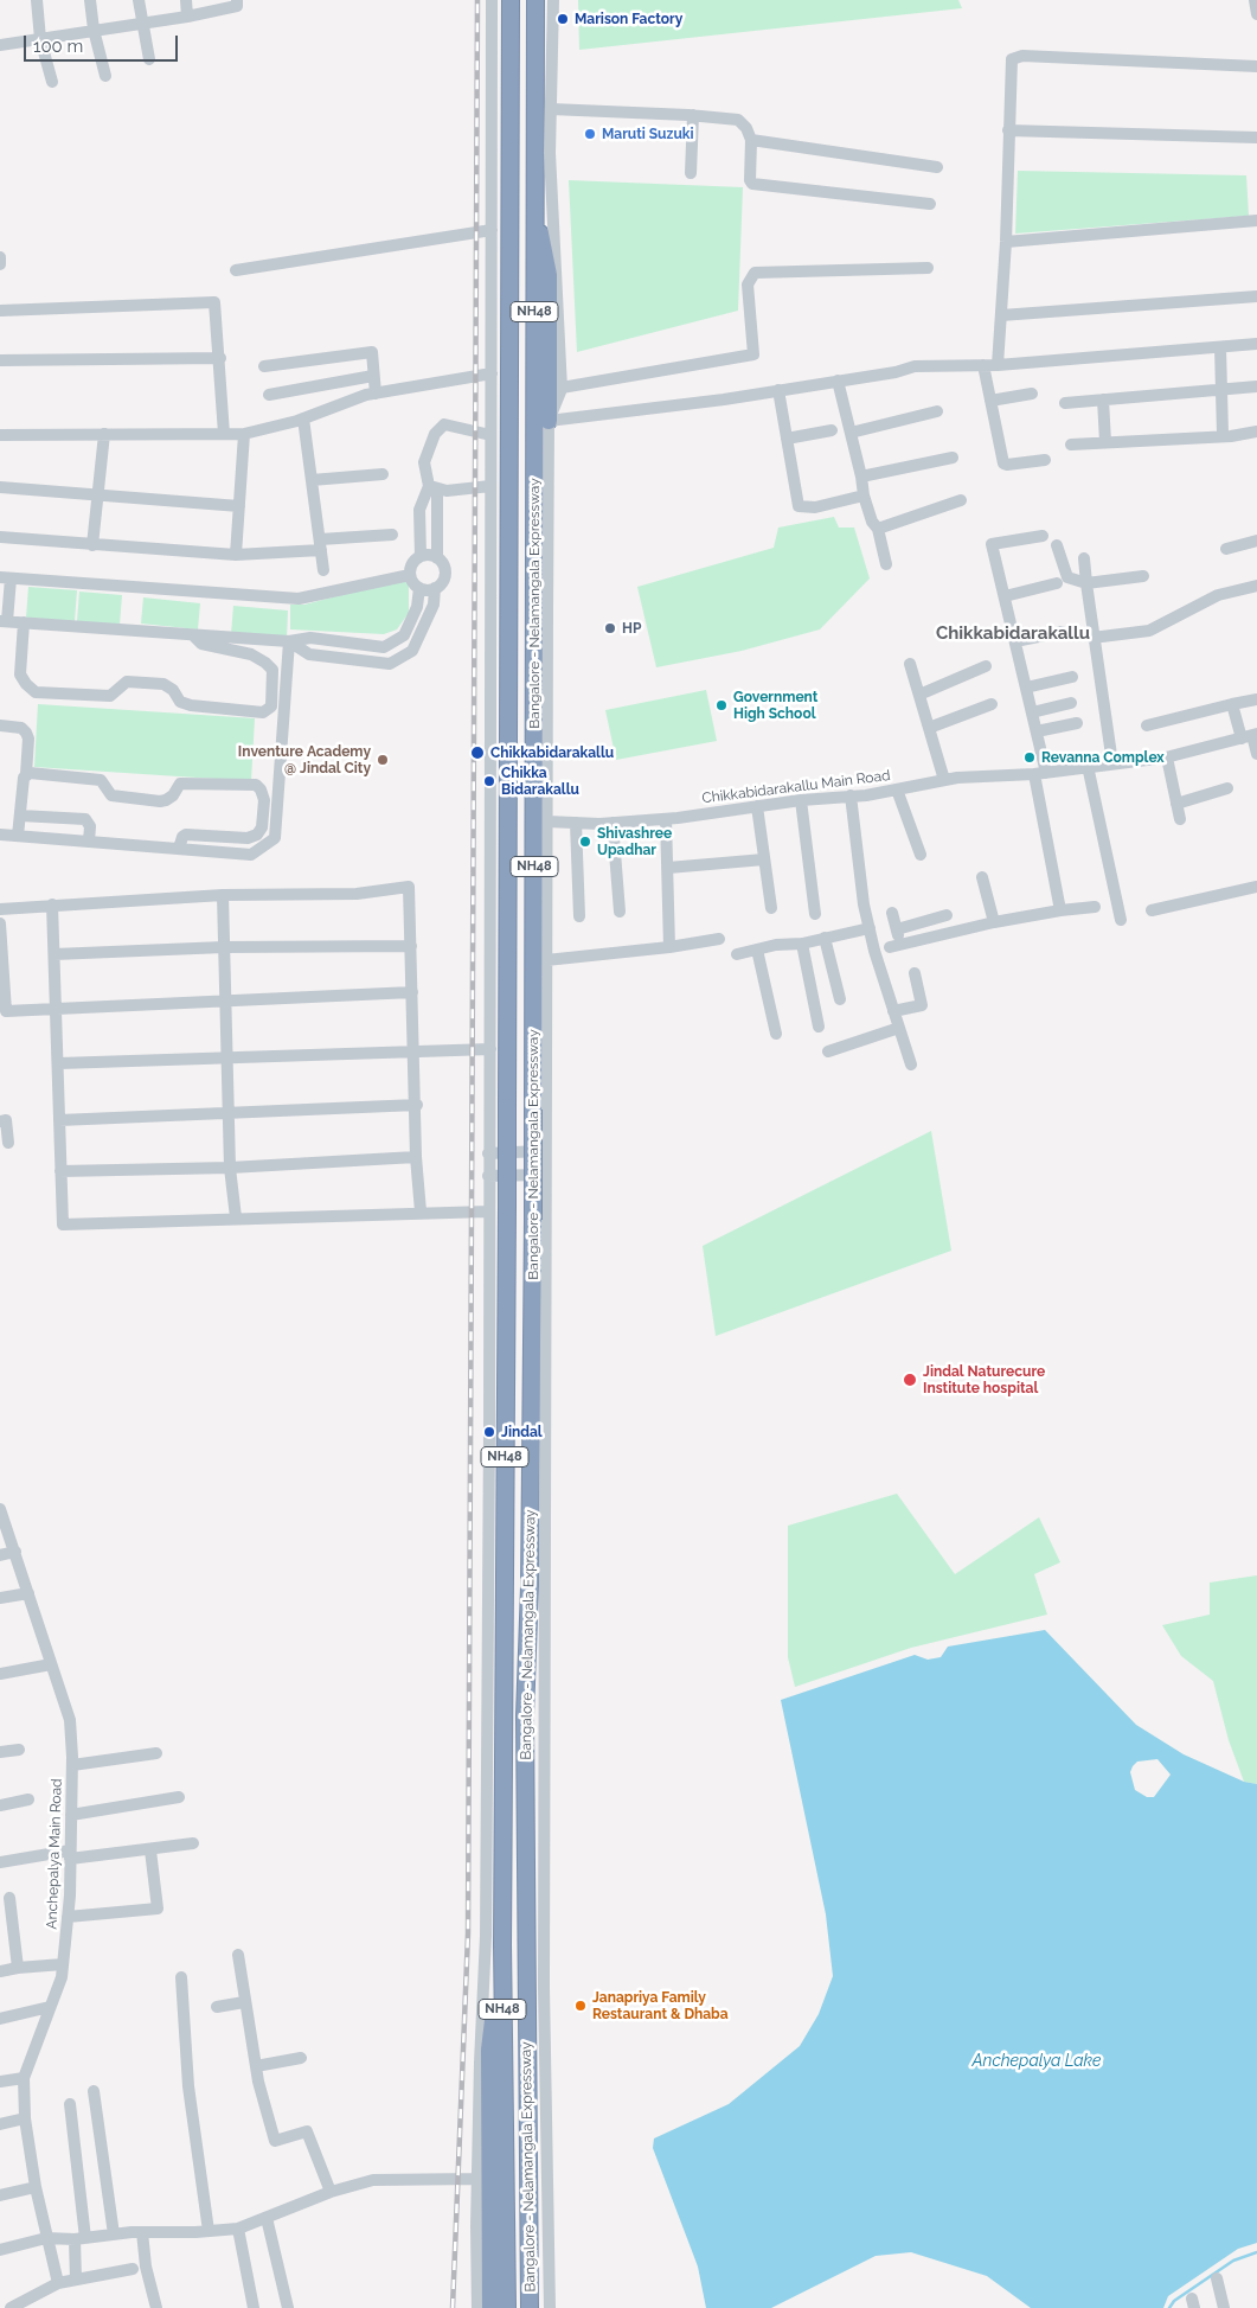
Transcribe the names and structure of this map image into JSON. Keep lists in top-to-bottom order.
{
  "streets": {
    "highway": ["NH48", "Bangalore - Nelamangala Expressway"],
    "street": ["Chikkabidarakallu Main Road", "Anchepalya Main Road"]
  },
  "districts": ["Chikkabidarakallu"],
  "water": ["Anchepalya Lake"],
  "places": [
    "Marison Factory",
    "Maruti Suzuki",
    "HP",
    "Government High School",
    "Chikkabidarakallu",
    "Revanna Complex",
    "Inventure Academy @ Jindal City",
    "Chikka Bidarakallu",
    "Shivashree Upadhar",
    "Jindal Naturecure Institute hospital",
    "Jindal",
    "Janapriya Family Restaurant & Dhaba"
  ],
  "scale_bar": "100 m"
}
